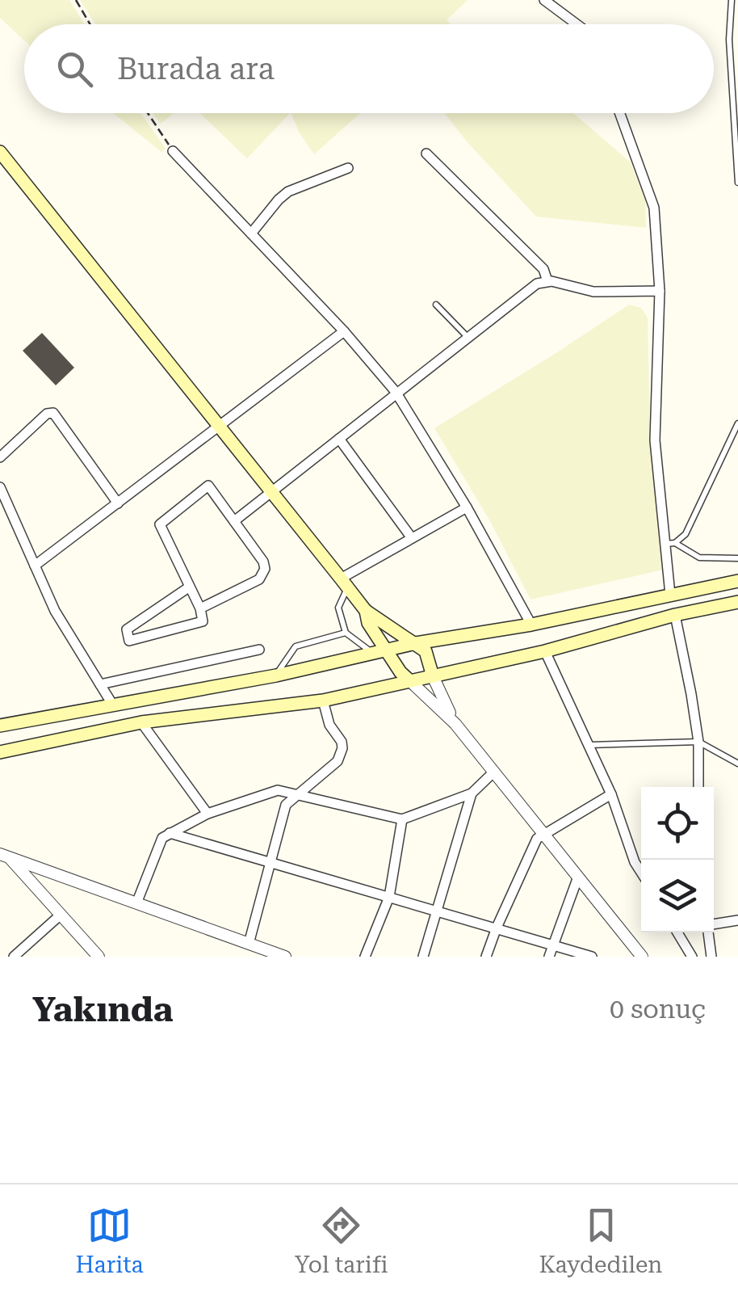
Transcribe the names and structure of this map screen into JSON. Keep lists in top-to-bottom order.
{
  "page": {
    "search": "Burada ara",
    "heading": ["Yakında", "0 sonuç"],
    "nav": ["Harita", "Yol tarifi", "Kaydedilen"]
  }
}
